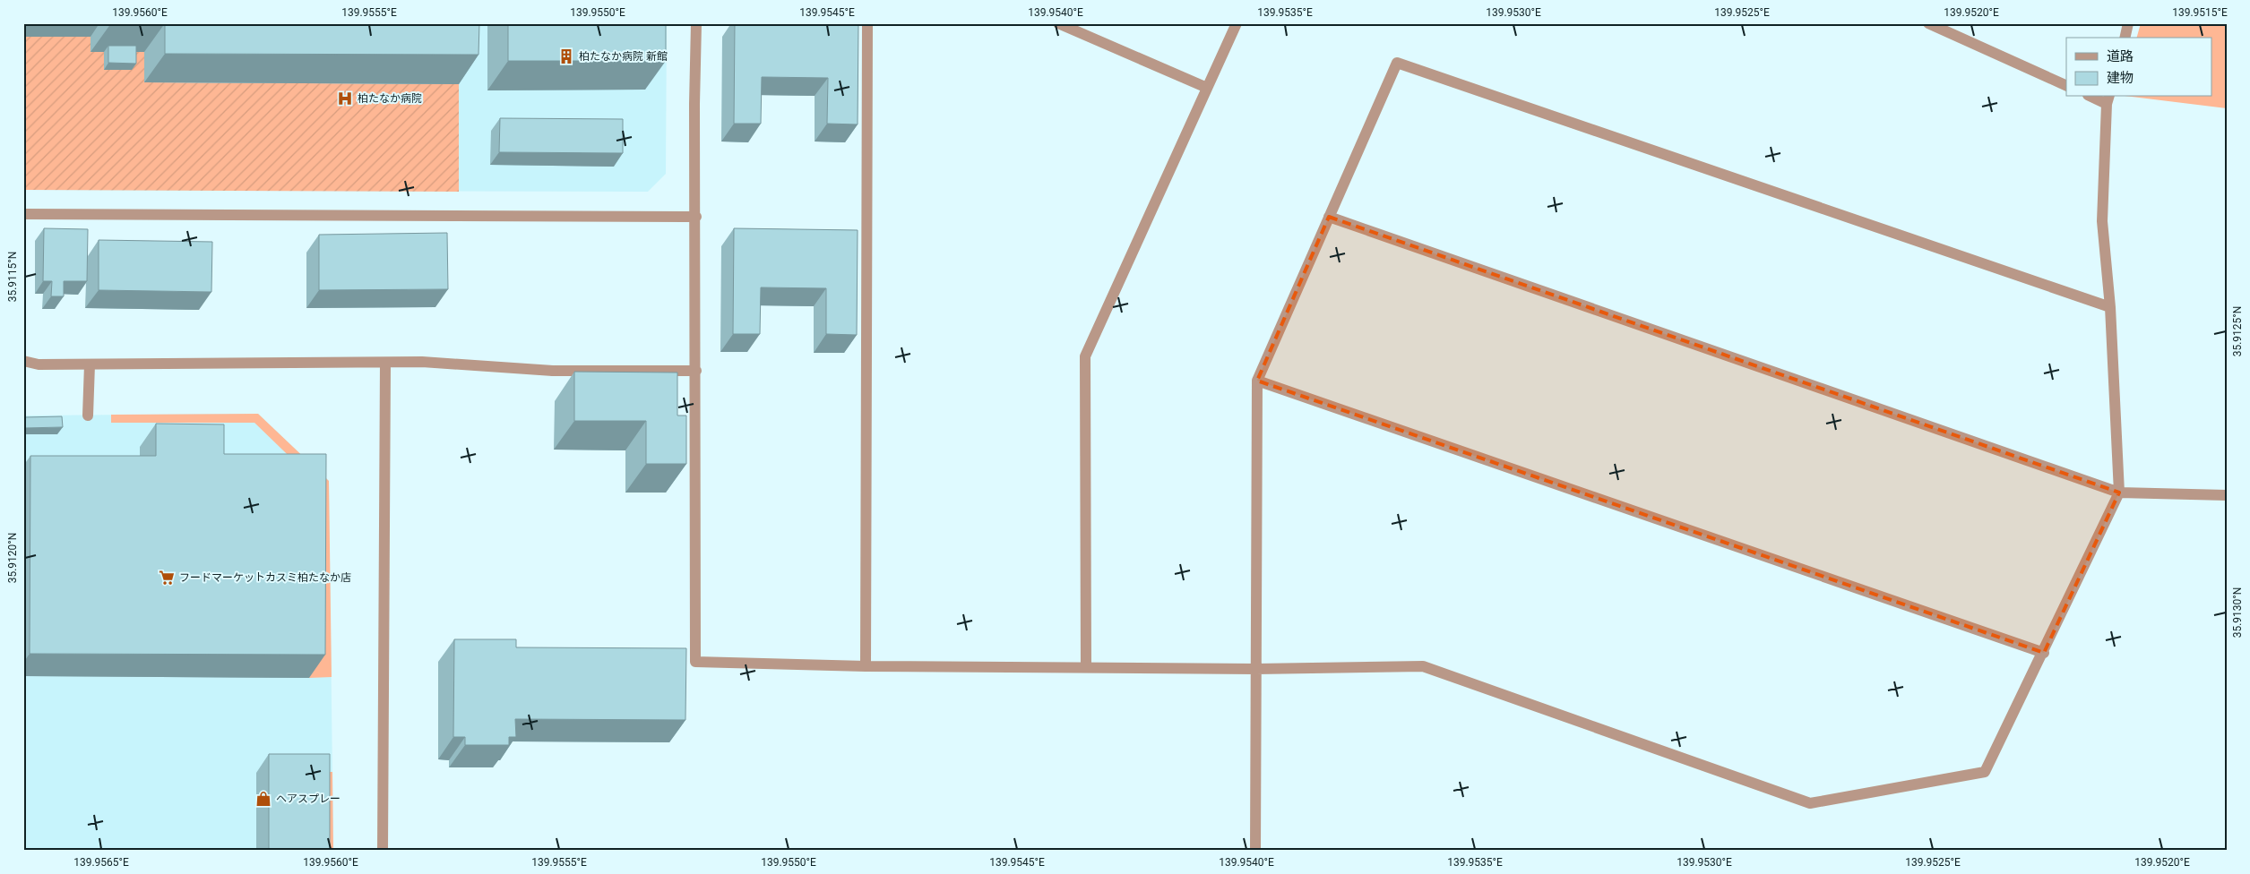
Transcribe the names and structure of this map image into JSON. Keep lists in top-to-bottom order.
{
  "places": {
    "building": ["柏たなか病院 新館"],
    "hospital": ["柏たなか病院"],
    "supermarket": ["フードマーケットカスミ柏たなか店"],
    "shop": ["ヘアスプレー"]
  },
  "legend": ["道路", "建物"],
  "coordinates": [
    "139.9560°E",
    "139.9555°E",
    "139.9550°E",
    "139.9545°E",
    "139.9540°E",
    "139.9535°E",
    "139.9530°E",
    "139.9525°E",
    "139.9520°E",
    "139.9515°E",
    "35.9115°N",
    "35.9125°N",
    "35.9120°N",
    "35.9130°N",
    "139.9565°E"
  ]
}
